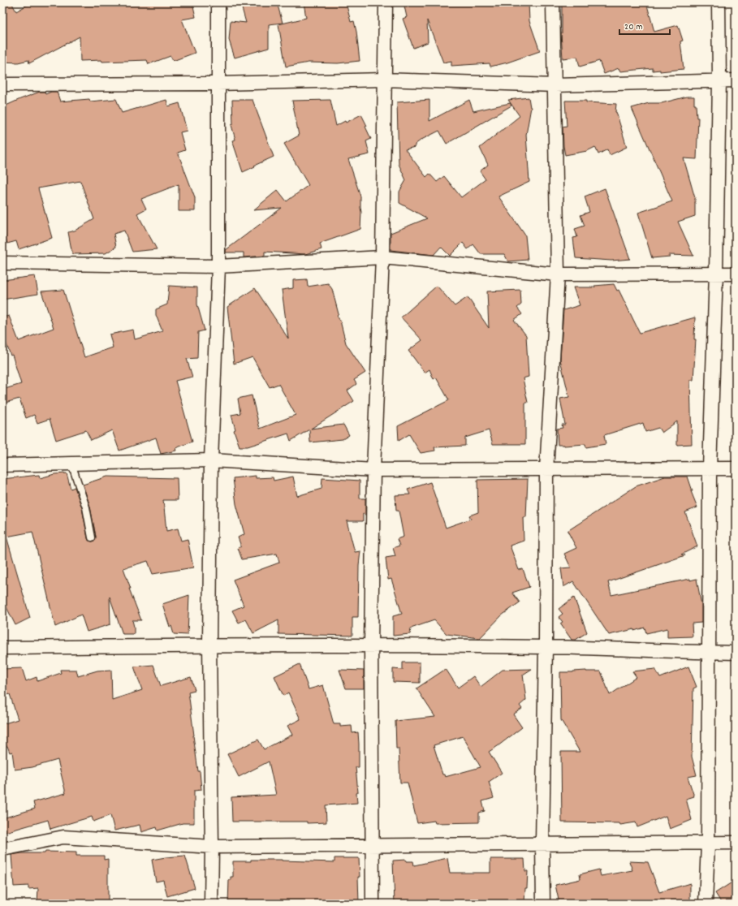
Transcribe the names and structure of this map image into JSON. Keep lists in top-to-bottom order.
{
  "scale_bar": "20 m"
}
